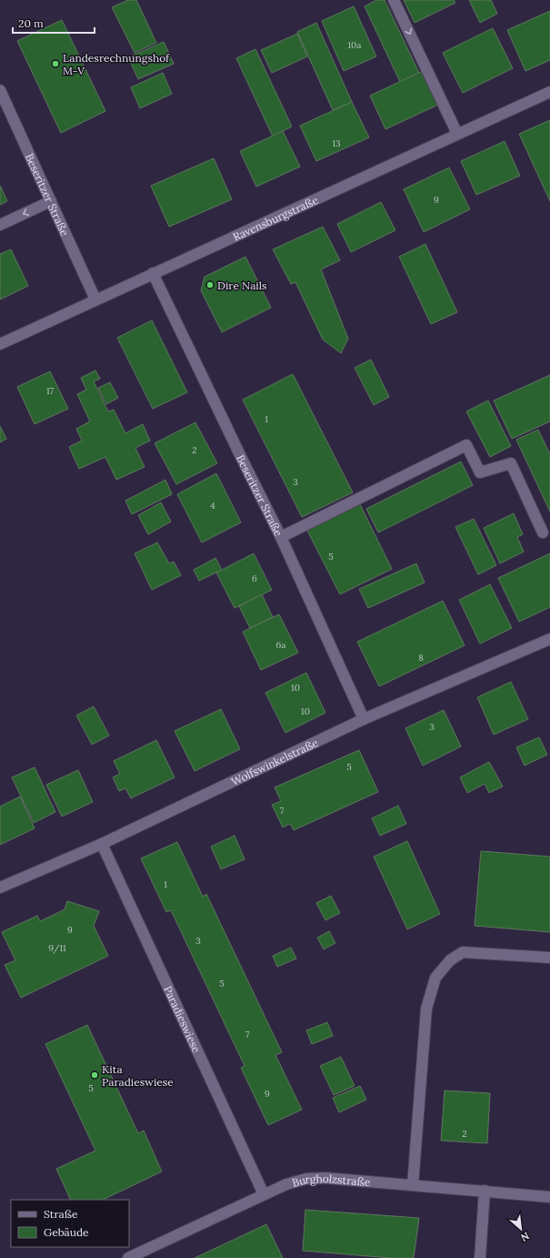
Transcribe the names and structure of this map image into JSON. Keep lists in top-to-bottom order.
{
  "streets": {
    "street": [
      "Beseritzer Straße",
      "Ravensburgstraße",
      "Wolfswinkelstraße",
      "Paradieswiese",
      "Burgholzstraße"
    ]
  },
  "crossings": [
    ["Beseritzer Straße", "Ravensburgstraße"],
    ["Beseritzer Straße", "Wolfswinkelstraße"],
    ["Wolfswinkelstraße", "Paradieswiese"],
    ["Paradieswiese", "Burgholzstraße"]
  ],
  "places": ["Landesrechnungshof M-V", "Dire Nails", "Kita Paradieswiese"],
  "house_numbers": [
    "10a",
    "13",
    "9",
    "17",
    "1",
    "2",
    "3",
    "4",
    "5",
    "6",
    "6a",
    "8",
    "10",
    "10",
    "3",
    "5",
    "7",
    "1",
    "9",
    "3",
    "9/11",
    "5",
    "7",
    "5",
    "9",
    "2"
  ],
  "legend": ["Straße", "Gebäude"],
  "scale_bar": "20 m",
  "north": "bottom right"
}
